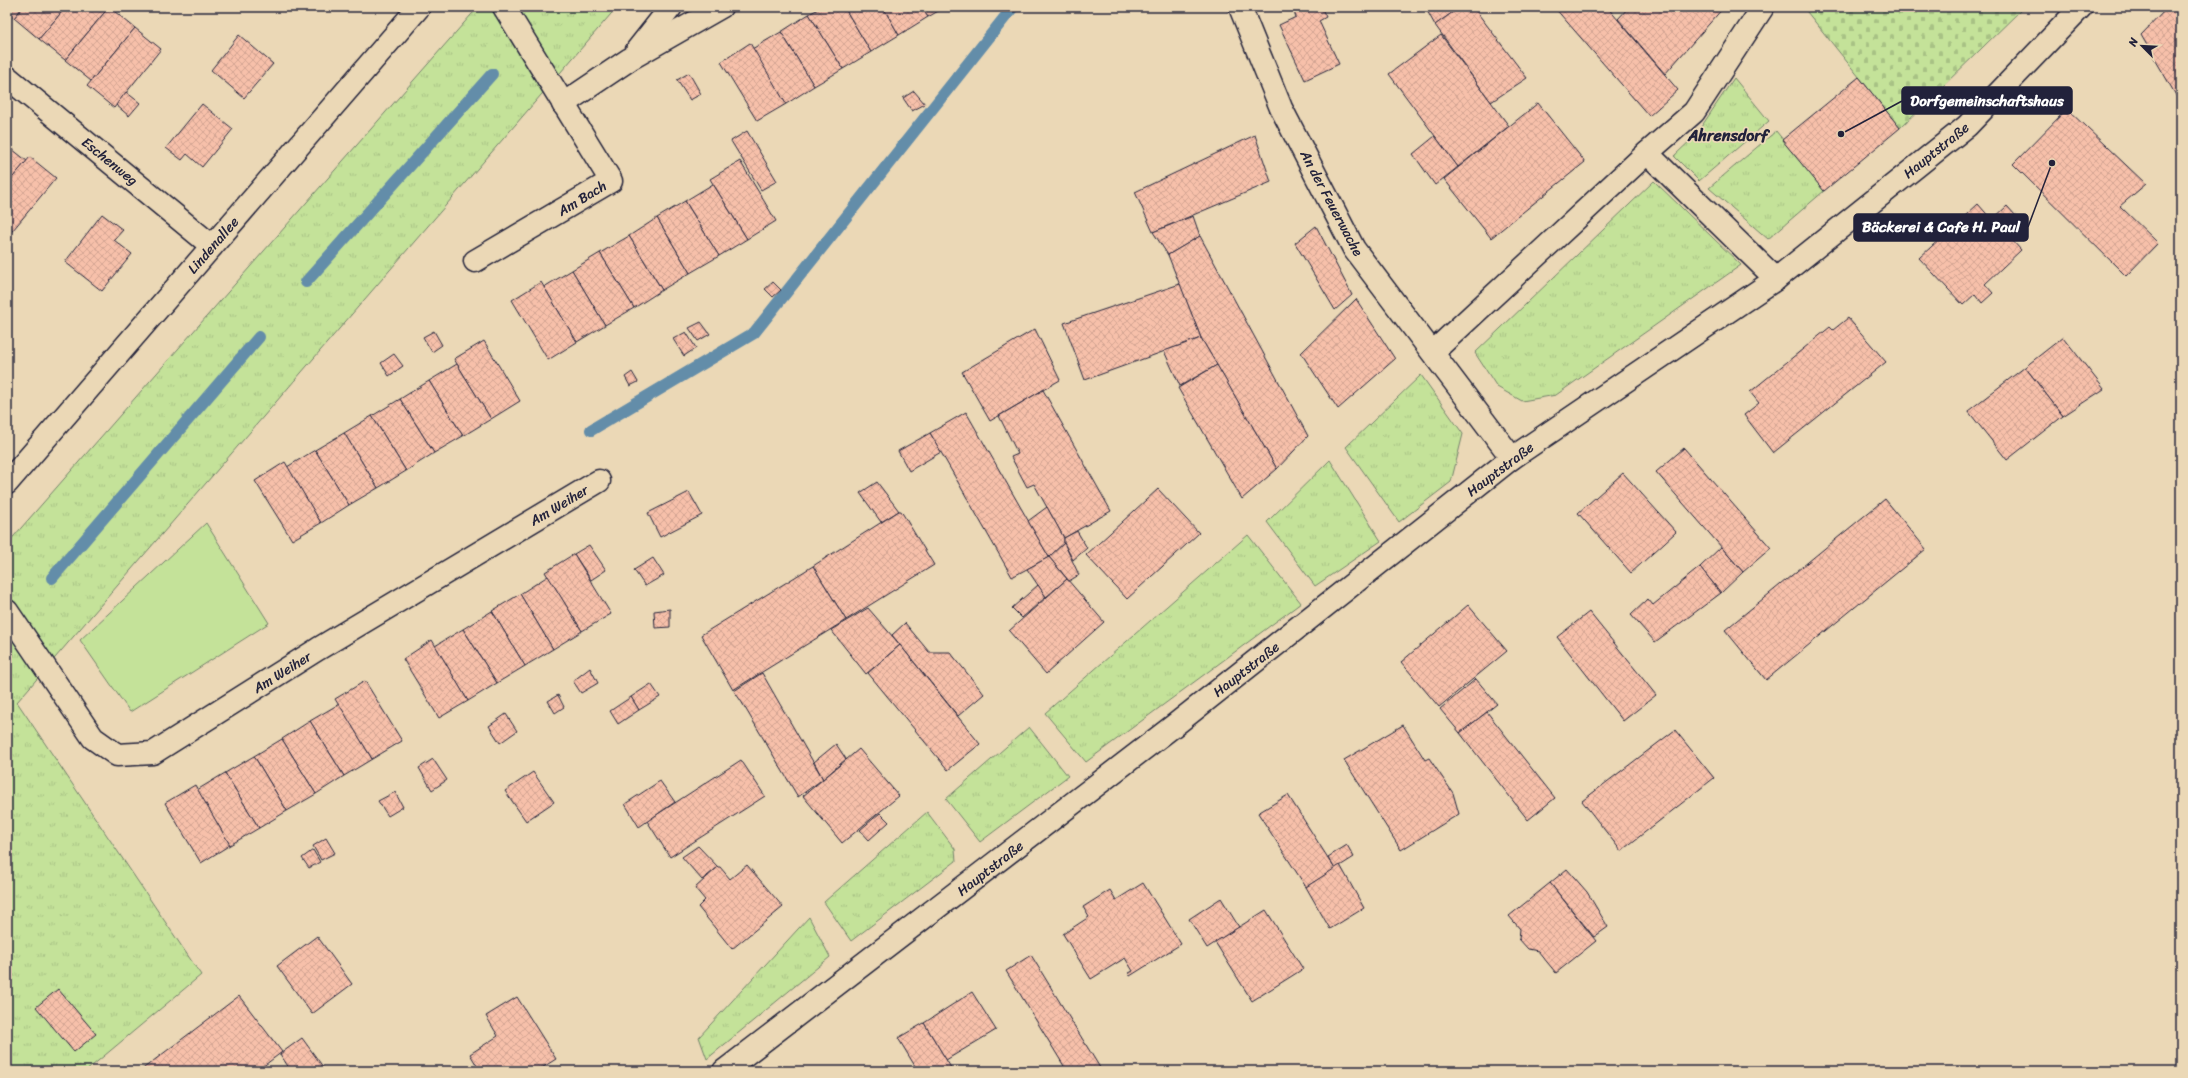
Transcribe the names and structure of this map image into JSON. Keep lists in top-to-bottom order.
{
  "streets": {
    "street": [
      "Hauptstraße",
      "Eschenweg",
      "Am Bach",
      "An der Feuerwache",
      "Lindenallee",
      "Am Weiher"
    ]
  },
  "crossings": [
    ["Hauptstraße", "An der Feuerwache"],
    ["Eschenweg", "Lindenallee"]
  ],
  "districts": ["Ahrensdorf"],
  "places": ["Dorfgemeinschaftshaus", "Bäckerei & Cafe H. Paul"],
  "north": "top left"
}
